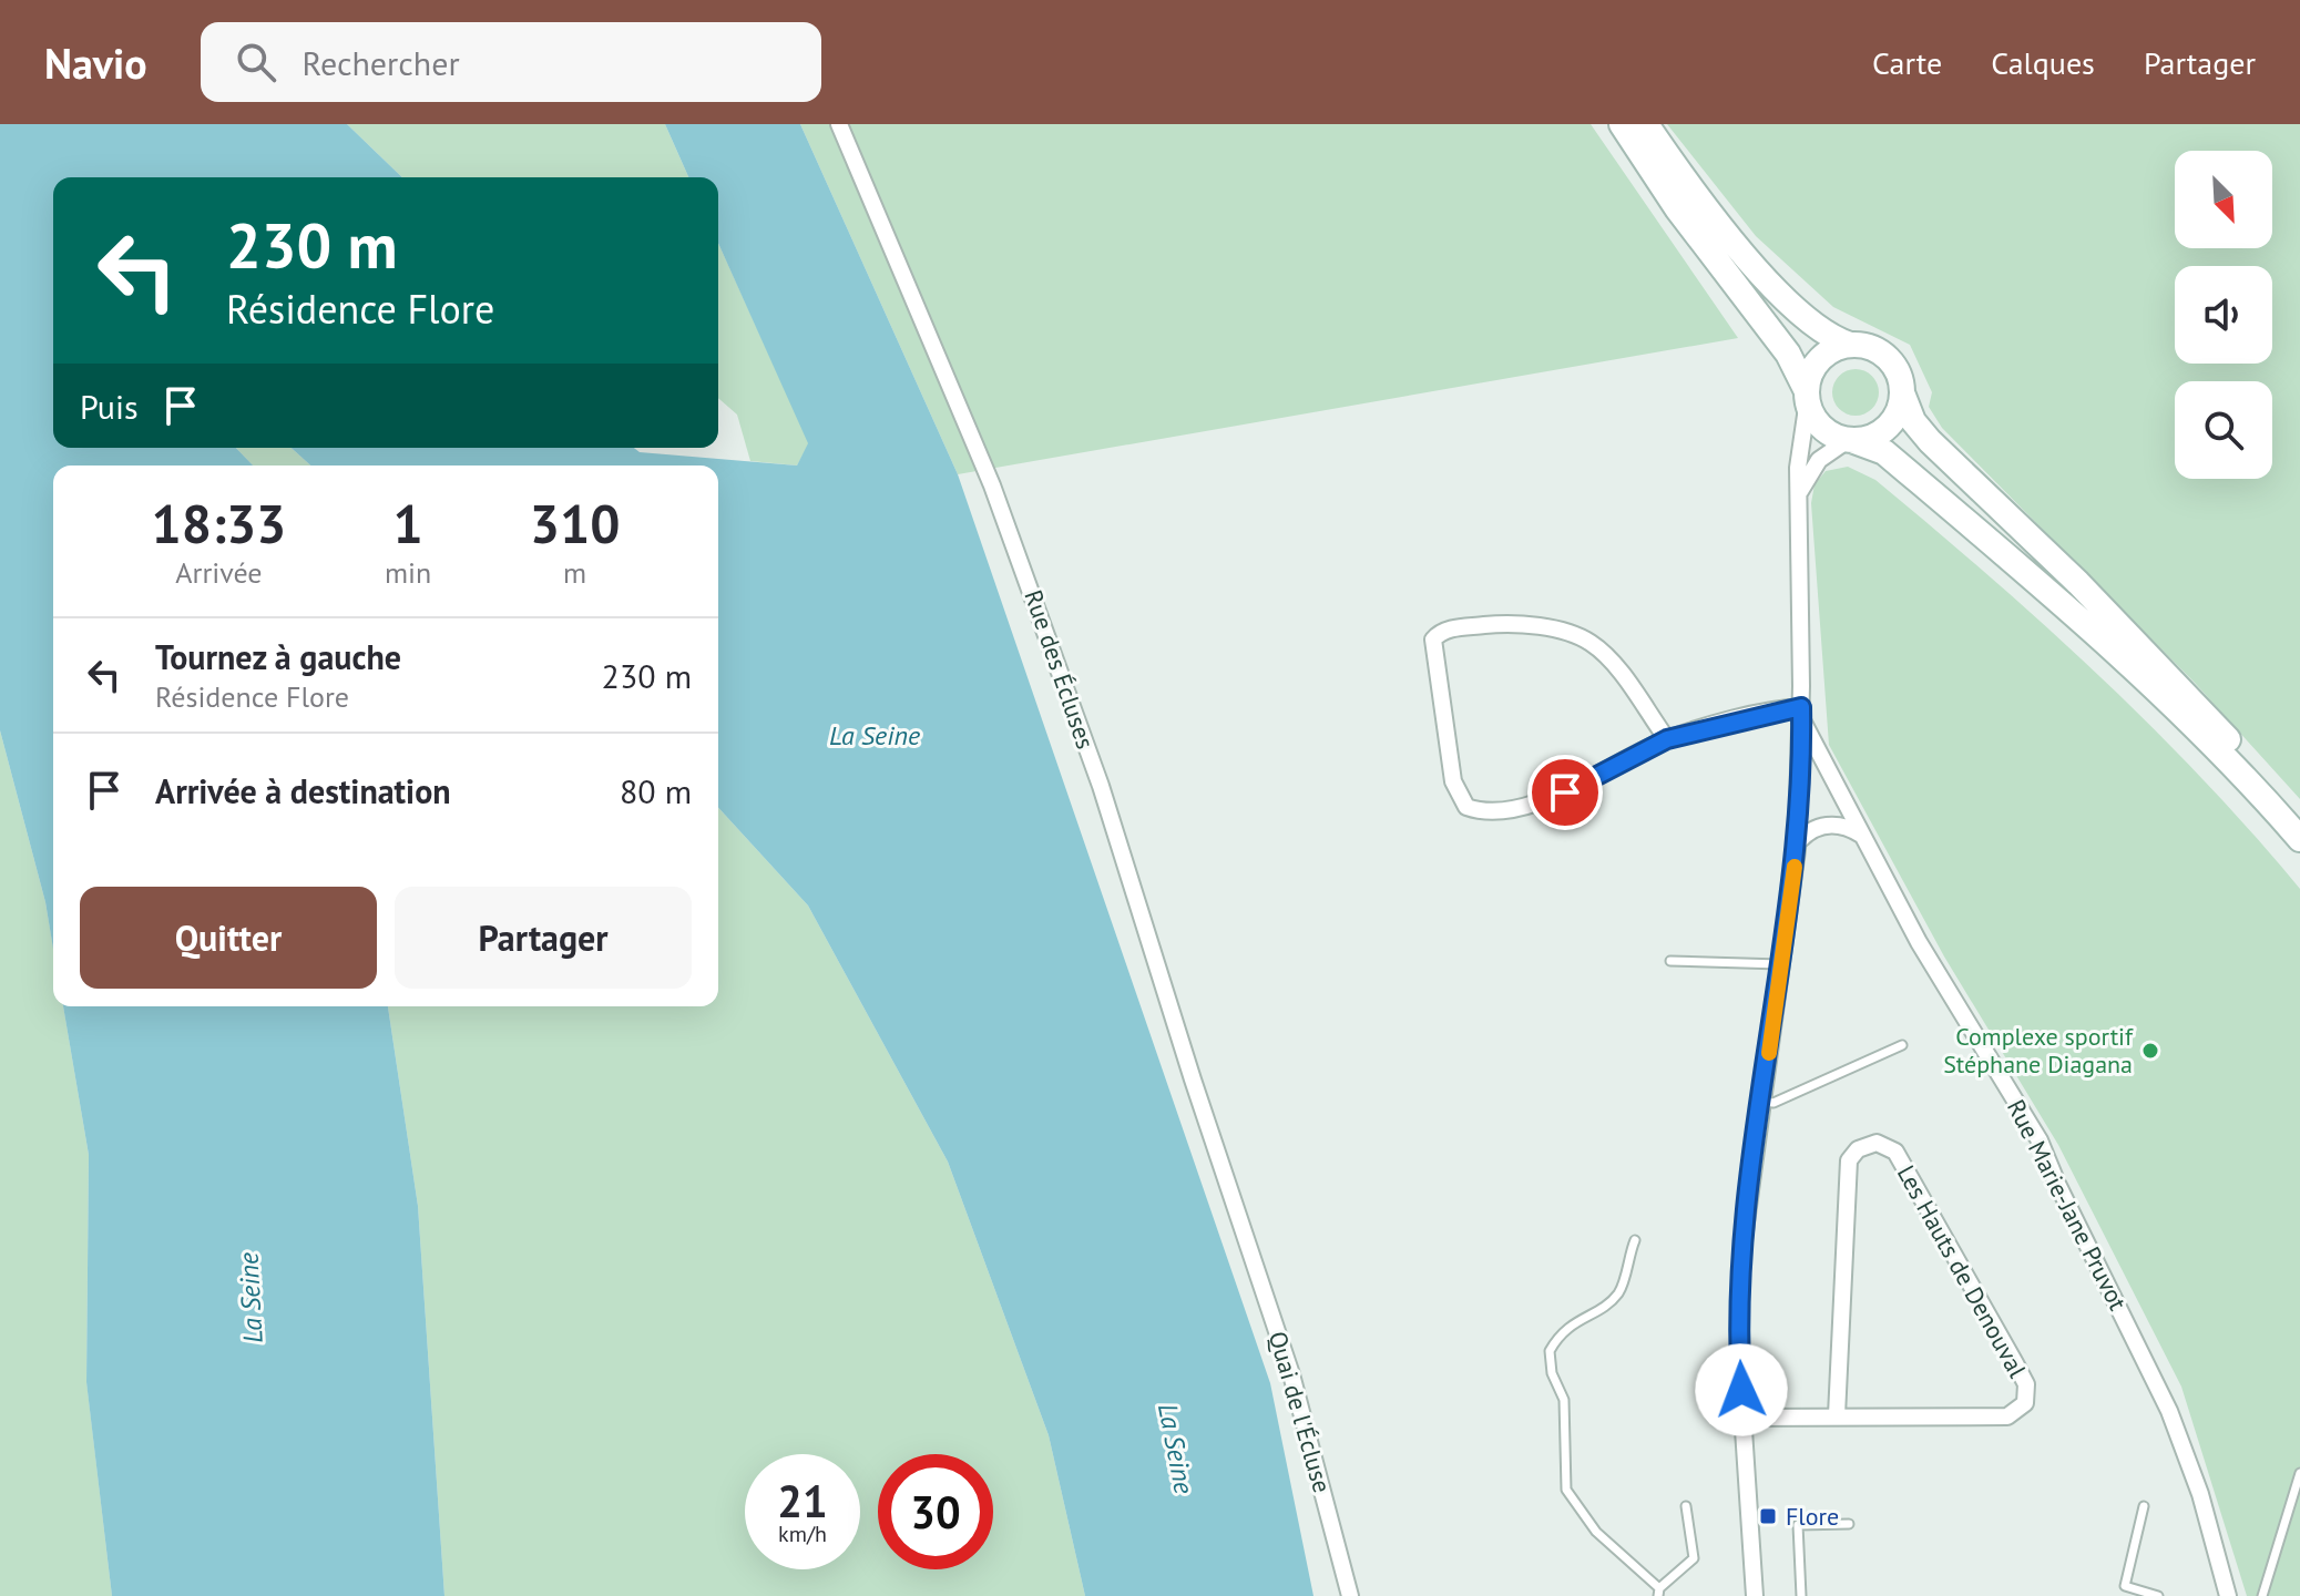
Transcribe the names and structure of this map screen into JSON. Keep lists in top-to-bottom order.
{
  "streets": {
    "street": [
      "Rue des Écluses",
      "Rue Marie-Jane Pruvot",
      "Les Hauts de Denouval",
      "Quai de l'Écluse"
    ]
  },
  "crossings": [
    ["Rue des Écluses", "Quai de l'Écluse"]
  ],
  "water": ["La Seine"],
  "places": {
    "other": ["Complexe sportif Stéphane Diagana"],
    "transit": ["Flore"]
  },
  "north": "bottom right",
  "page": {
    "header": "Navio",
    "search": "Rechercher",
    "nav": ["Carte", "Calques", "Partager"],
    "turn": ["230 m", "Résidence Flore"],
    "then": "Puis",
    "eta": [
      "18:33",
      "Arrivée",
      "1",
      "min",
      "310",
      "m"
    ],
    "list": [
      {
        "name": "Tournez à gauche",
        "note": "Résidence Flore",
        "value": "230 m"
      },
      {
        "name": "Arrivée à destination",
        "value": "80 m"
      }
    ],
    "buttons": ["Quitter", "Partager"],
    "speed": "21 km/h",
    "limit": "30"
  }
}
